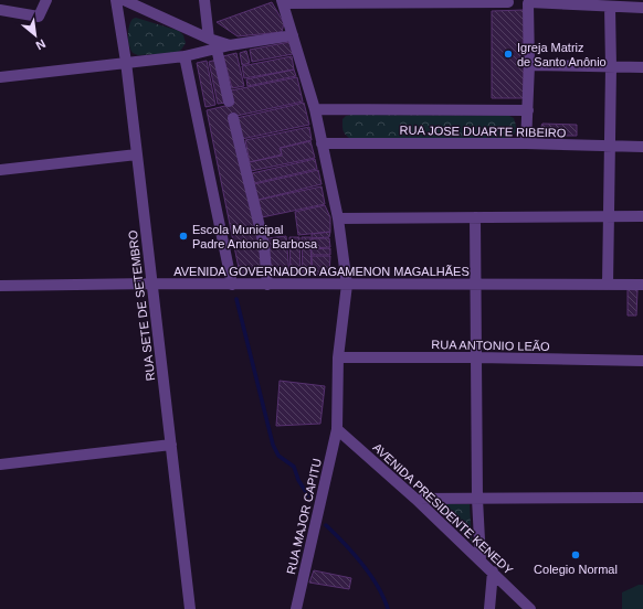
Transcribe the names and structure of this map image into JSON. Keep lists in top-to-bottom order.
{
  "streets": {
    "street": [
      "RUA JOSE DUARTE RIBEIRO",
      "AVENIDA GOVERNADOR AGAMENON MAGALHÃES",
      "RUA SETE DE SETEMBRO",
      "RUA ANTONIO LEÃO",
      "AVENIDA PRESIDENTE KENEDY",
      "RUA MAJOR CAPITU"
    ]
  },
  "crossings": [
    ["RUA JOSE DUARTE RIBEIRO", "RUA MAJOR CAPITU"],
    ["AVENIDA GOVERNADOR AGAMENON MAGALHÃES", "RUA SETE DE SETEMBRO"],
    ["AVENIDA GOVERNADOR AGAMENON MAGALHÃES", "RUA MAJOR CAPITU"],
    ["RUA ANTONIO LEÃO", "RUA MAJOR CAPITU"],
    ["AVENIDA PRESIDENTE KENEDY", "RUA MAJOR CAPITU"]
  ],
  "places": ["Igreja Matriz de Santo Anônio", "Escola Municipal Padre Antonio Barbosa", "Colegio Normal"],
  "north": "bottom right"
}
